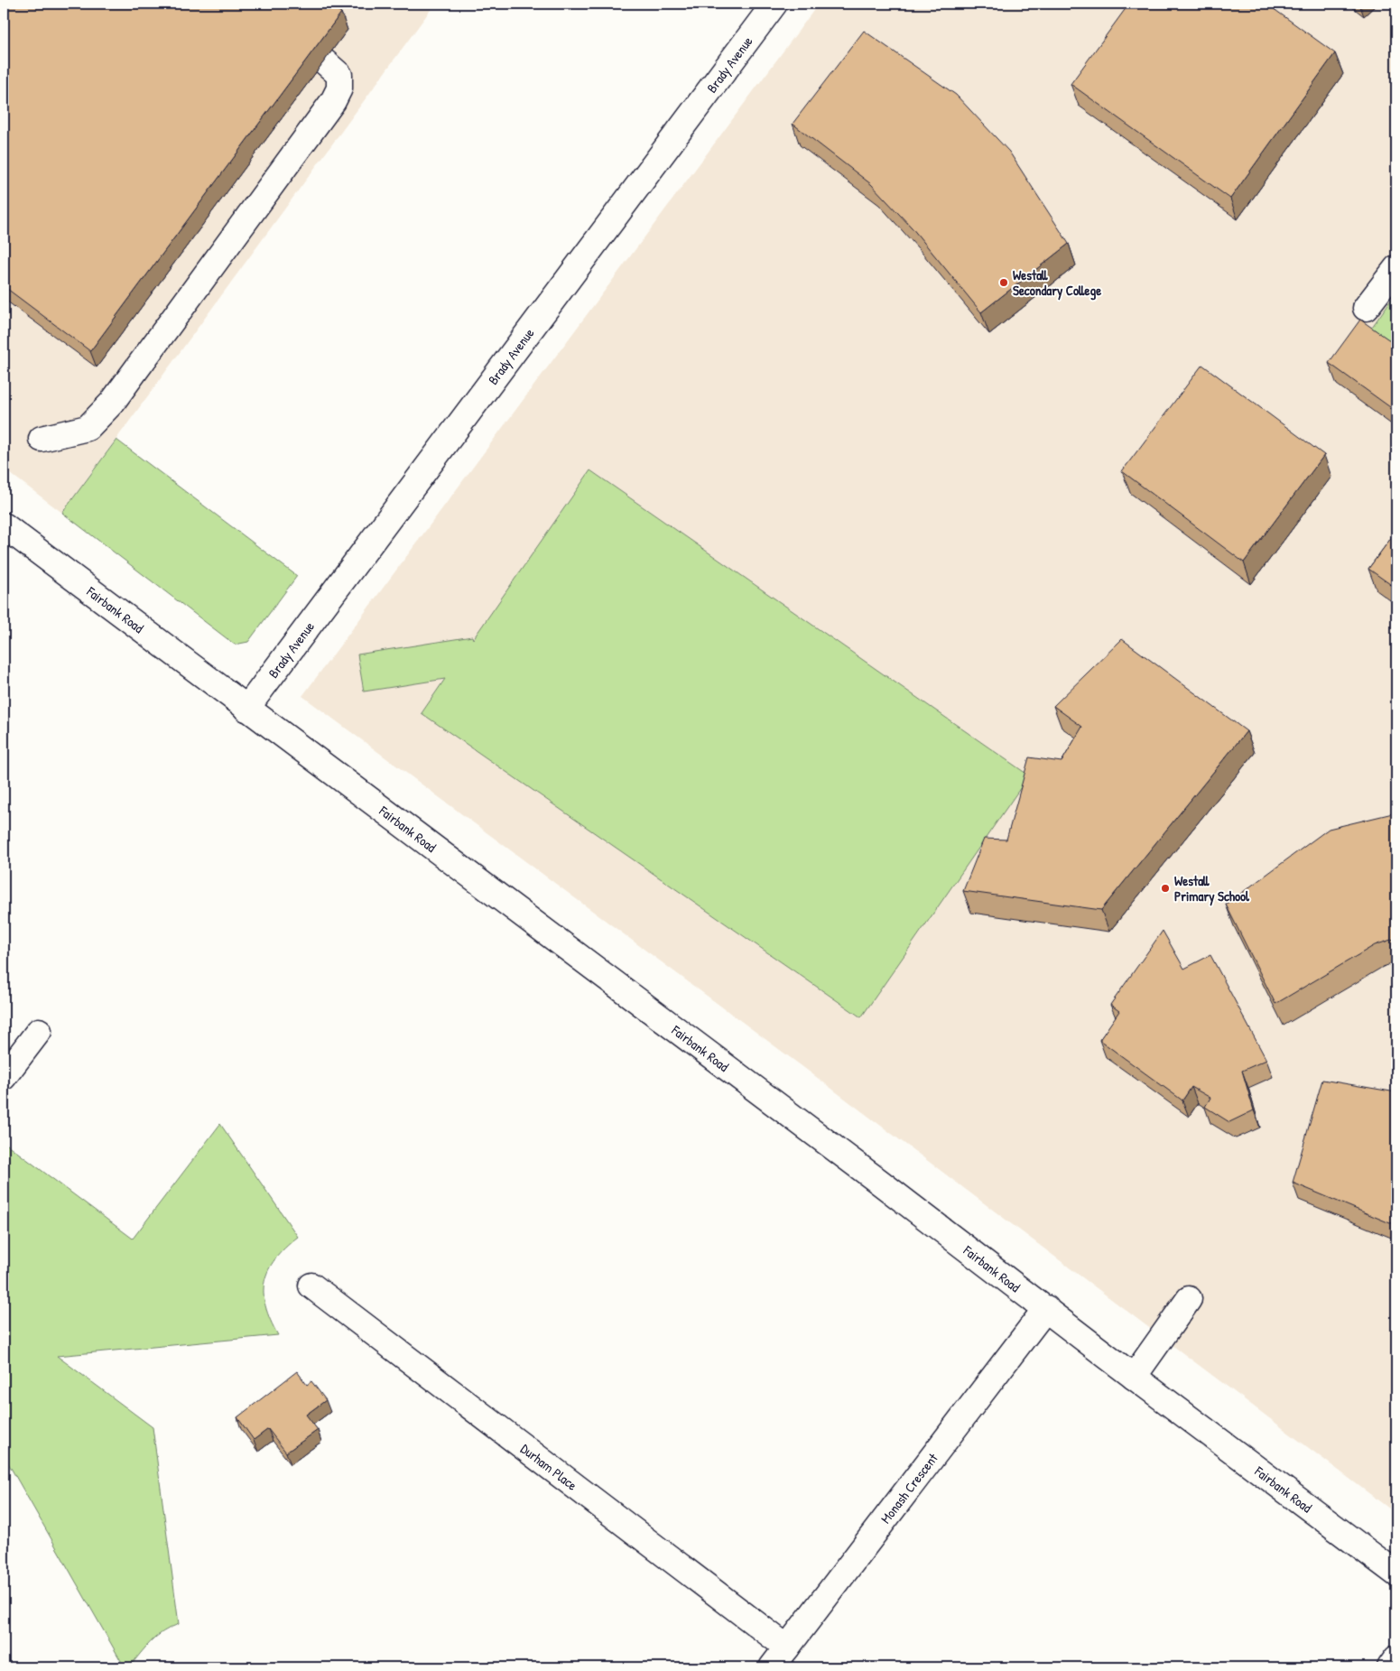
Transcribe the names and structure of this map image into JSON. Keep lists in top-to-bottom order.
{
  "streets": {
    "street": [
      "Brady Avenue",
      "Fairbank Road",
      "Durham Place",
      "Monash Crescent"
    ]
  },
  "crossings": [
    ["Brady Avenue", "Fairbank Road"],
    ["Fairbank Road", "Monash Crescent"],
    ["Durham Place", "Monash Crescent"]
  ],
  "places": ["Westall Secondary College", "Westall Primary School"]
}
